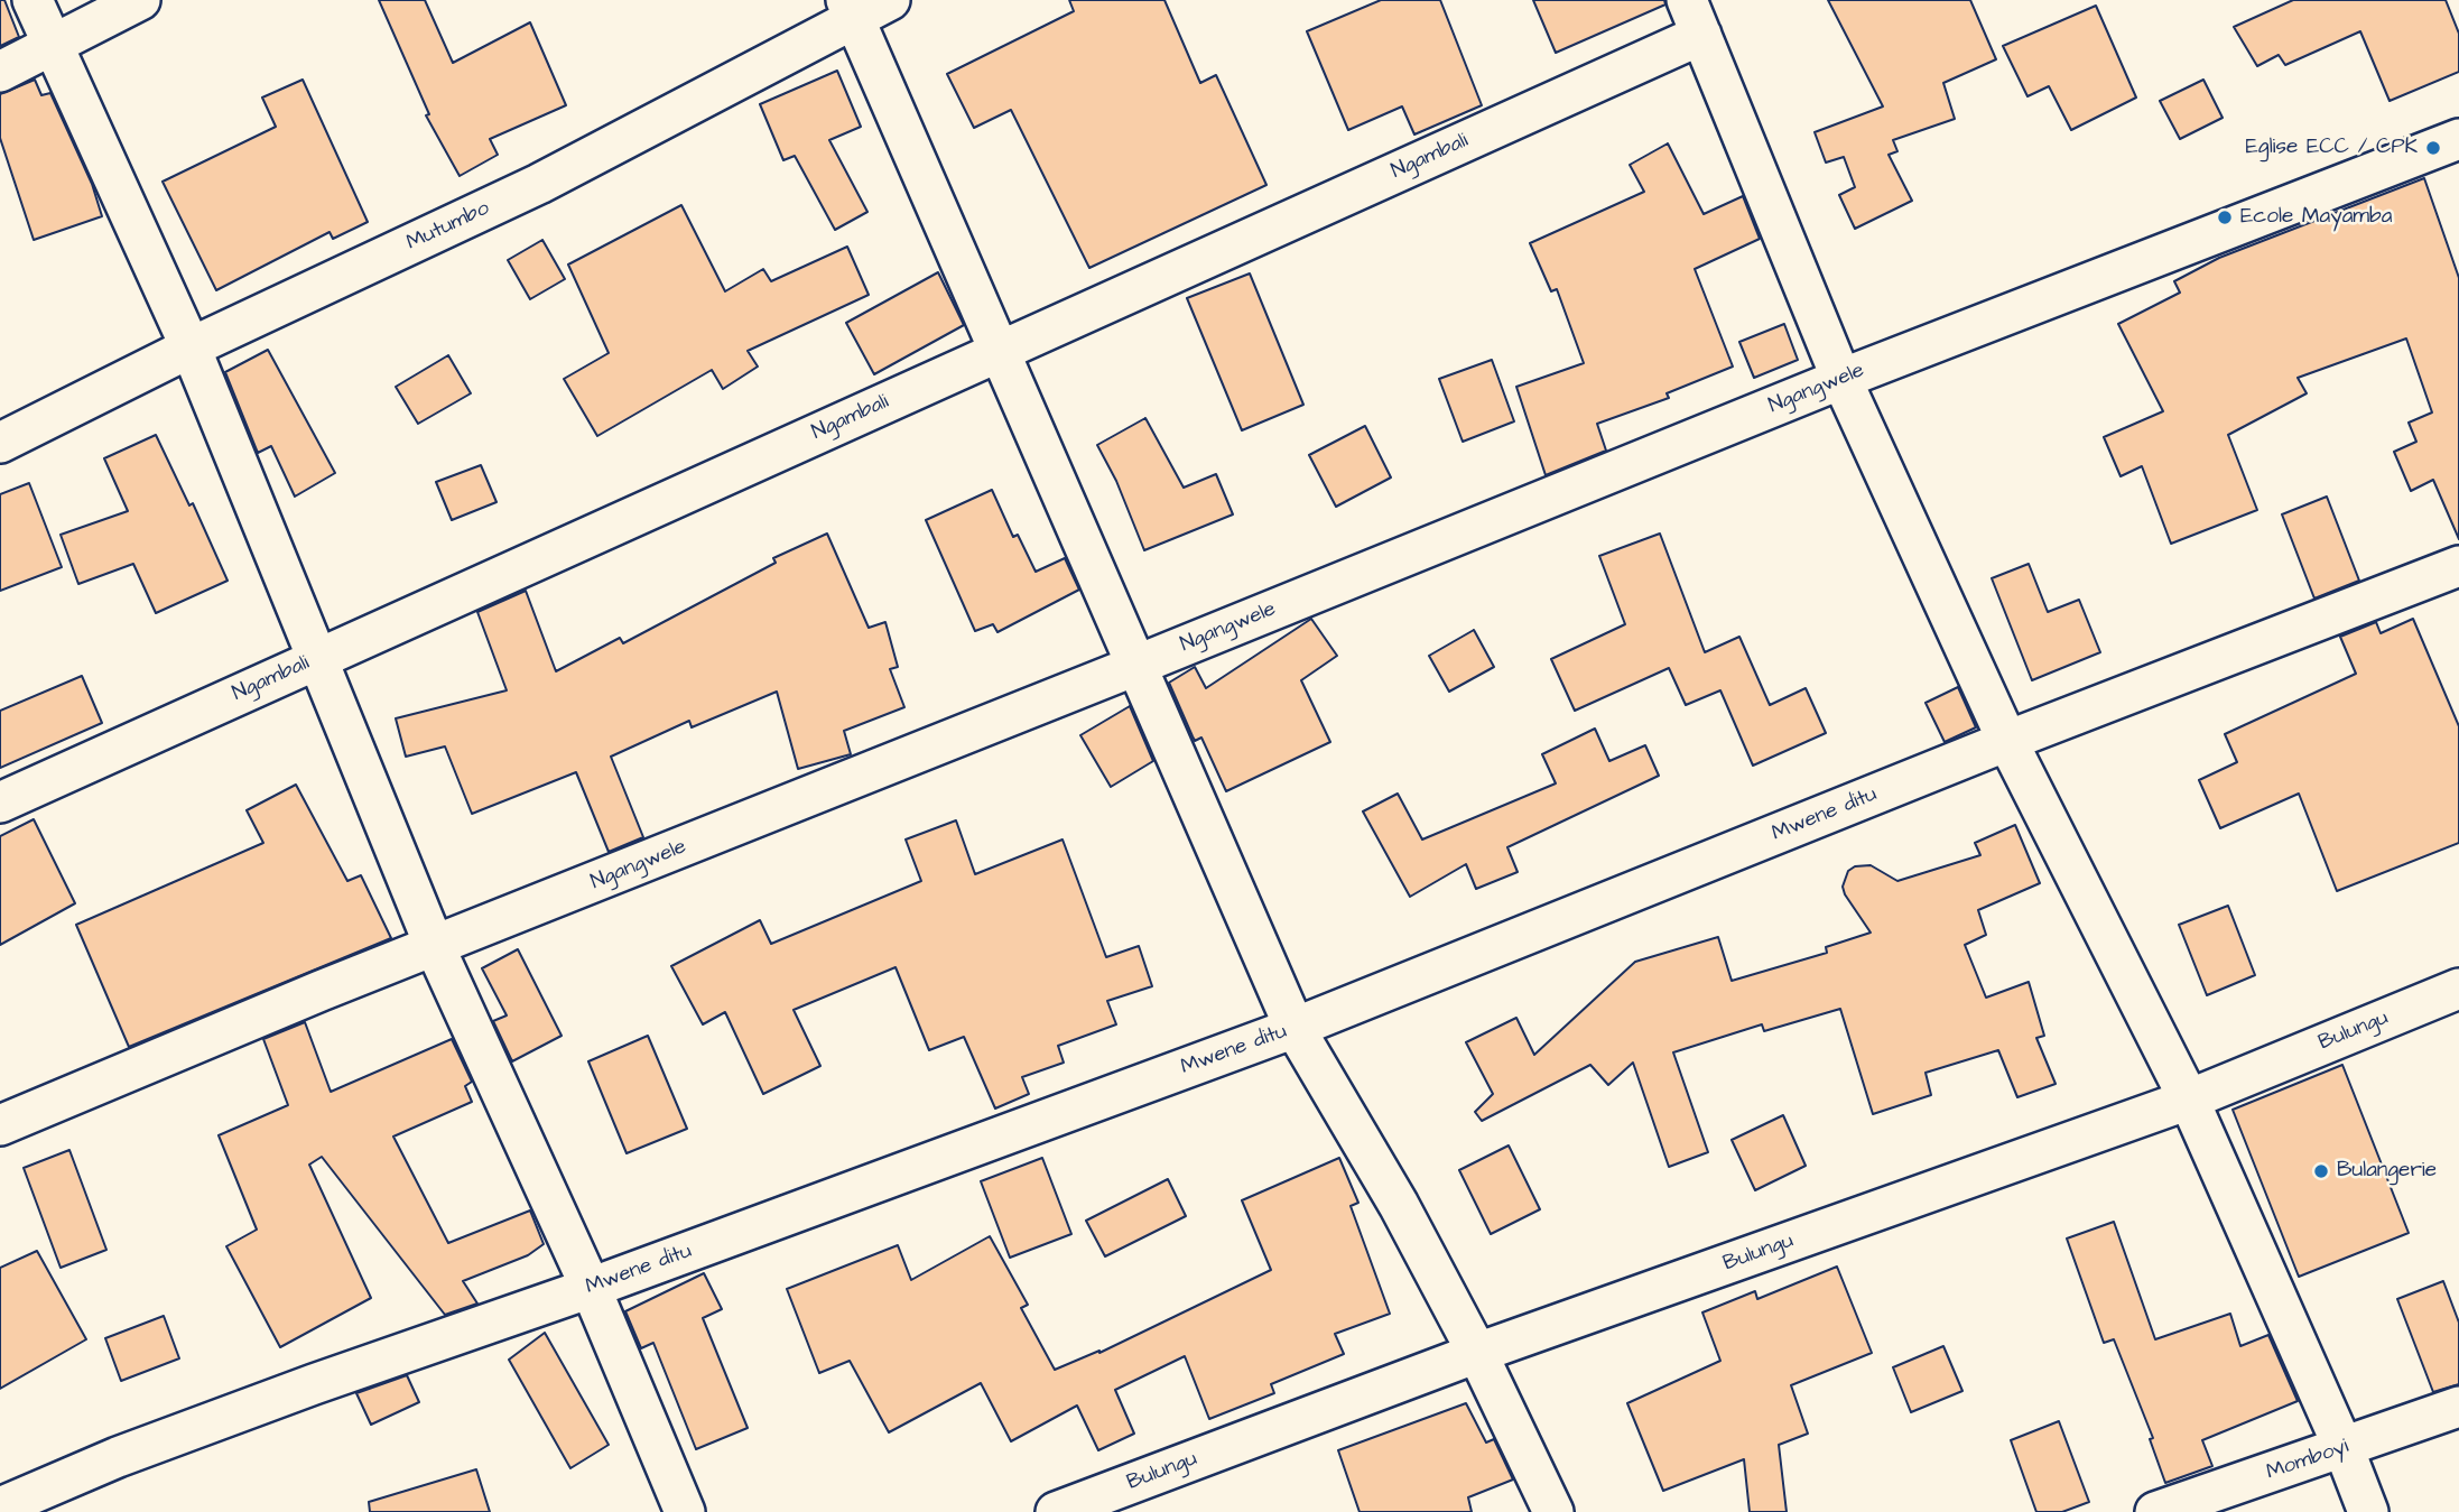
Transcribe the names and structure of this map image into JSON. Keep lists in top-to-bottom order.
{
  "streets": {
    "street": [
      "Ngambali",
      "Mutumbo",
      "Ngangwele",
      "Mwene ditu",
      "Bulungu",
      "Momboyi"
    ]
  },
  "places": ["Eglise ECC / CPK", "Ecole Mayamba", "Bulangerie"]
}
